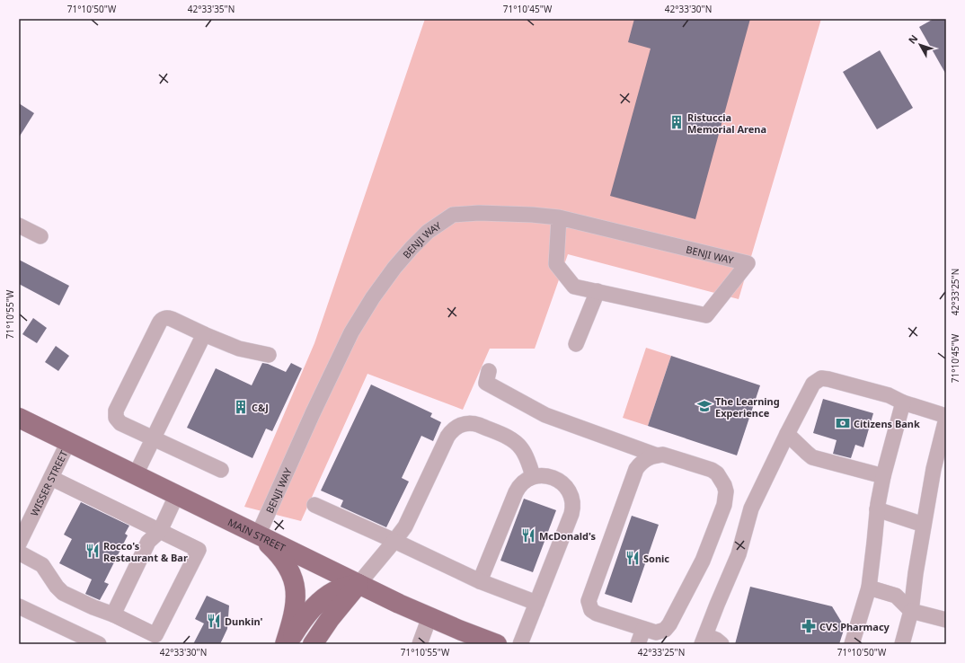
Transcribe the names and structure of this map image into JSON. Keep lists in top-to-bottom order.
{
  "streets": {
    "main road": ["MAIN STREET"],
    "street": ["BENJI WAY", "WISSER STREET"]
  },
  "crossings": [
    ["BENJI WAY", "MAIN STREET"],
    ["WISSER STREET", "MAIN STREET"]
  ],
  "places": {
    "building": ["Ristuccia Memorial Arena", "C&J"],
    "school or university": ["The Learning Experience"],
    "bank": ["Citizens Bank"],
    "restaurant": [
      "McDonald's",
      "Rocco's Restaurant & Bar",
      "Sonic",
      "Dunkin'"
    ],
    "pharmacy": ["CVS Pharmacy"]
  },
  "north": "top left",
  "coordinates": [
    "71°10'50\"W",
    "42°33'35\"N",
    "71°10'45\"W",
    "42°33'30\"N",
    "42°33'25\"N",
    "71°10'55\"W"
  ]
}
